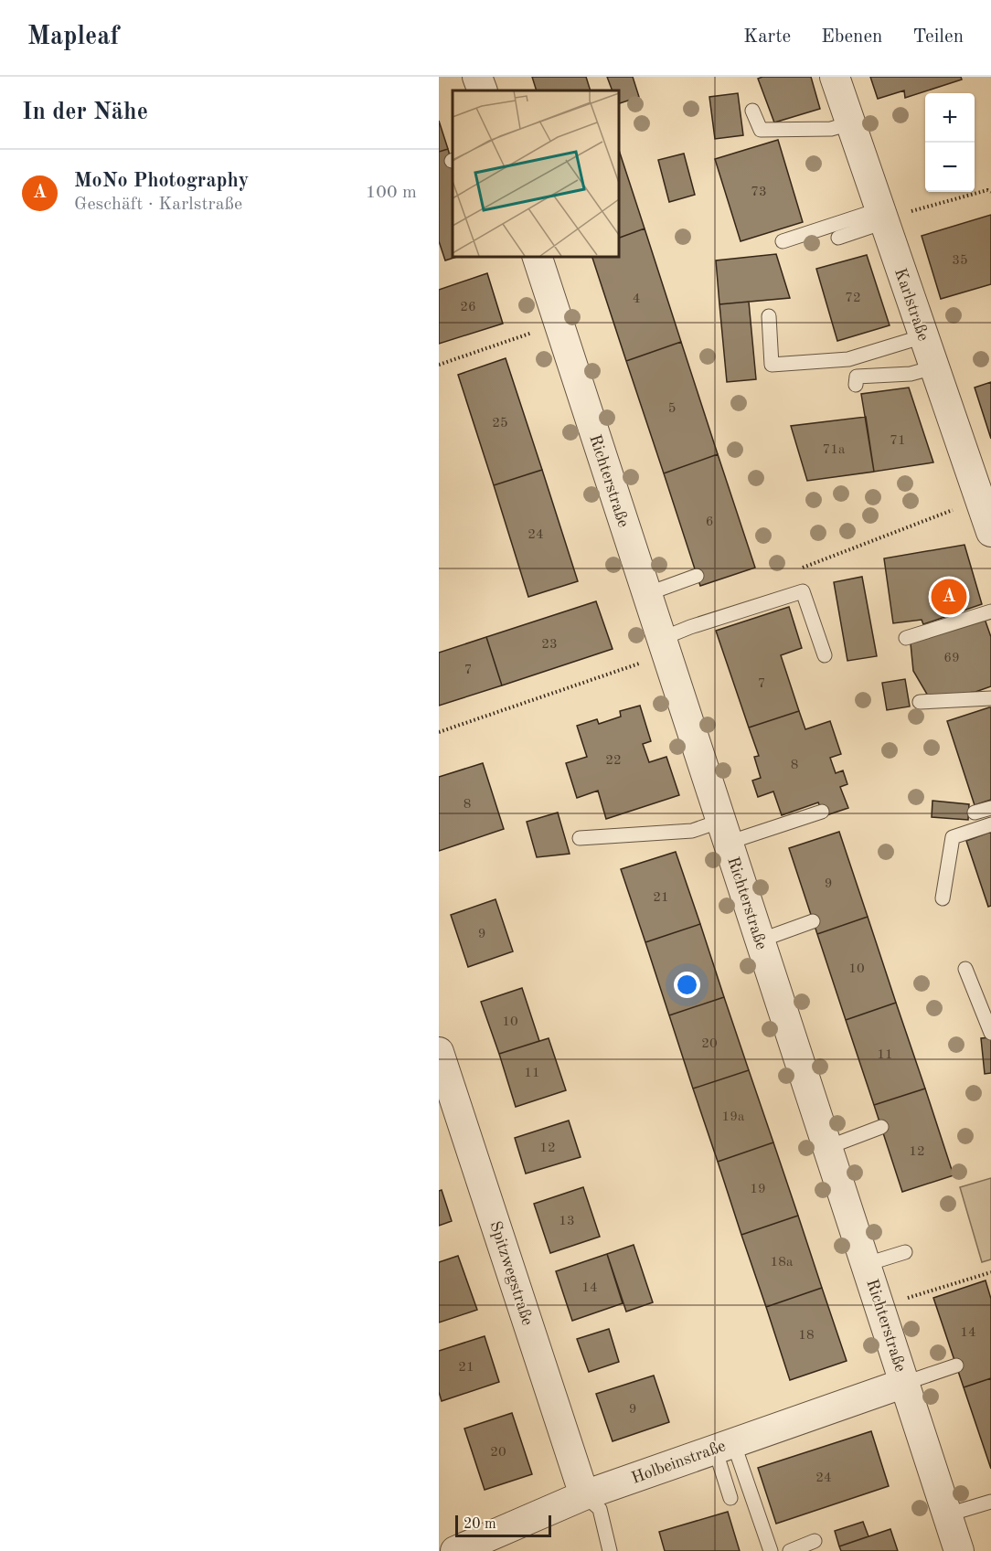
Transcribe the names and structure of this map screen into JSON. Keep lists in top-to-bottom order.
{
  "streets": {
    "street": [
      "Karlstraße",
      "Richterstraße",
      "Spitzwegstraße",
      "Holbeinstraße"
    ]
  },
  "crossings": [
    ["Richterstraße", "Holbeinstraße"],
    ["Spitzwegstraße", "Holbeinstraße"]
  ],
  "house_numbers": [
    "73",
    "35",
    "72",
    "4",
    "26",
    "5",
    "25",
    "71",
    "71a",
    "6",
    "24",
    "23",
    "69",
    "7",
    "7",
    "22",
    "8",
    "8",
    "9",
    "21",
    "9",
    "10",
    "10",
    "20",
    "11",
    "11",
    "19a",
    "12",
    "12",
    "19",
    "13",
    "18a",
    "14",
    "14",
    "18",
    "21",
    "9",
    "20",
    "24"
  ],
  "scale_bar": "20 m",
  "page": {
    "header": "Mapleaf",
    "nav": ["Karte", "Ebenen", "Teilen"],
    "heading": "In der Nähe",
    "map_buttons": ["+", "−"],
    "list": [
      {
        "mark": "A",
        "name": "MoNo Photography",
        "note": "Geschäft · Karlstraße",
        "value": "100 m"
      }
    ],
    "pins": "A",
    "scale": "20 m"
  }
}
